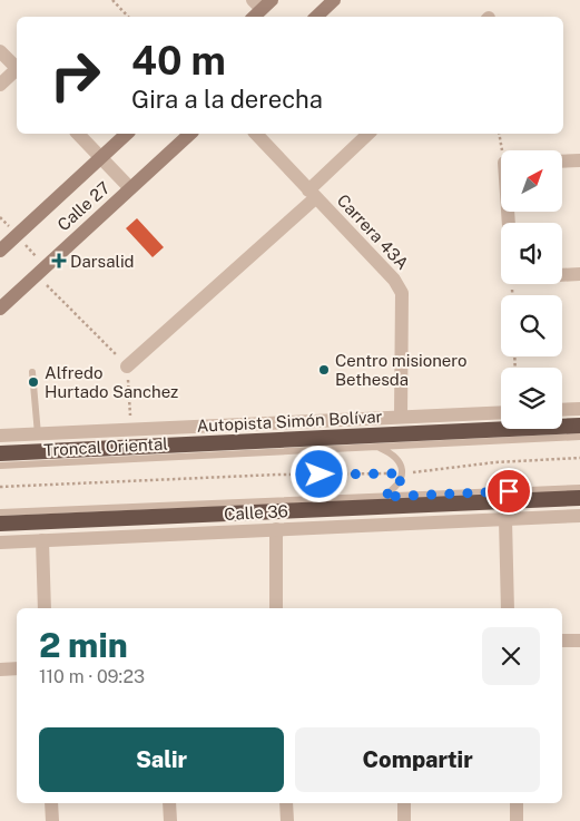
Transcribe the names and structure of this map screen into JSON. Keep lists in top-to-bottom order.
{
  "streets": {
    "highway": ["Autopista Simón Bolívar"],
    "main road": ["Calle 27"],
    "street": ["Carrera 43A", "Calle 36"],
    "lane": ["Troncal Oriental"]
  },
  "crossings": [
    ["Autopista Simón Bolívar", "Troncal Oriental"]
  ],
  "places": {
    "health": ["Darsalid"],
    "other": ["Centro misionero Bethesda", "Alfredo Hurtado Sanchez"]
  },
  "north": "top right",
  "page": {
    "turn": ["40 m", "Gira a la derecha"],
    "heading": ["2 min", "110 m · 09:23"],
    "buttons": ["Salir", "Compartir"]
  }
}
